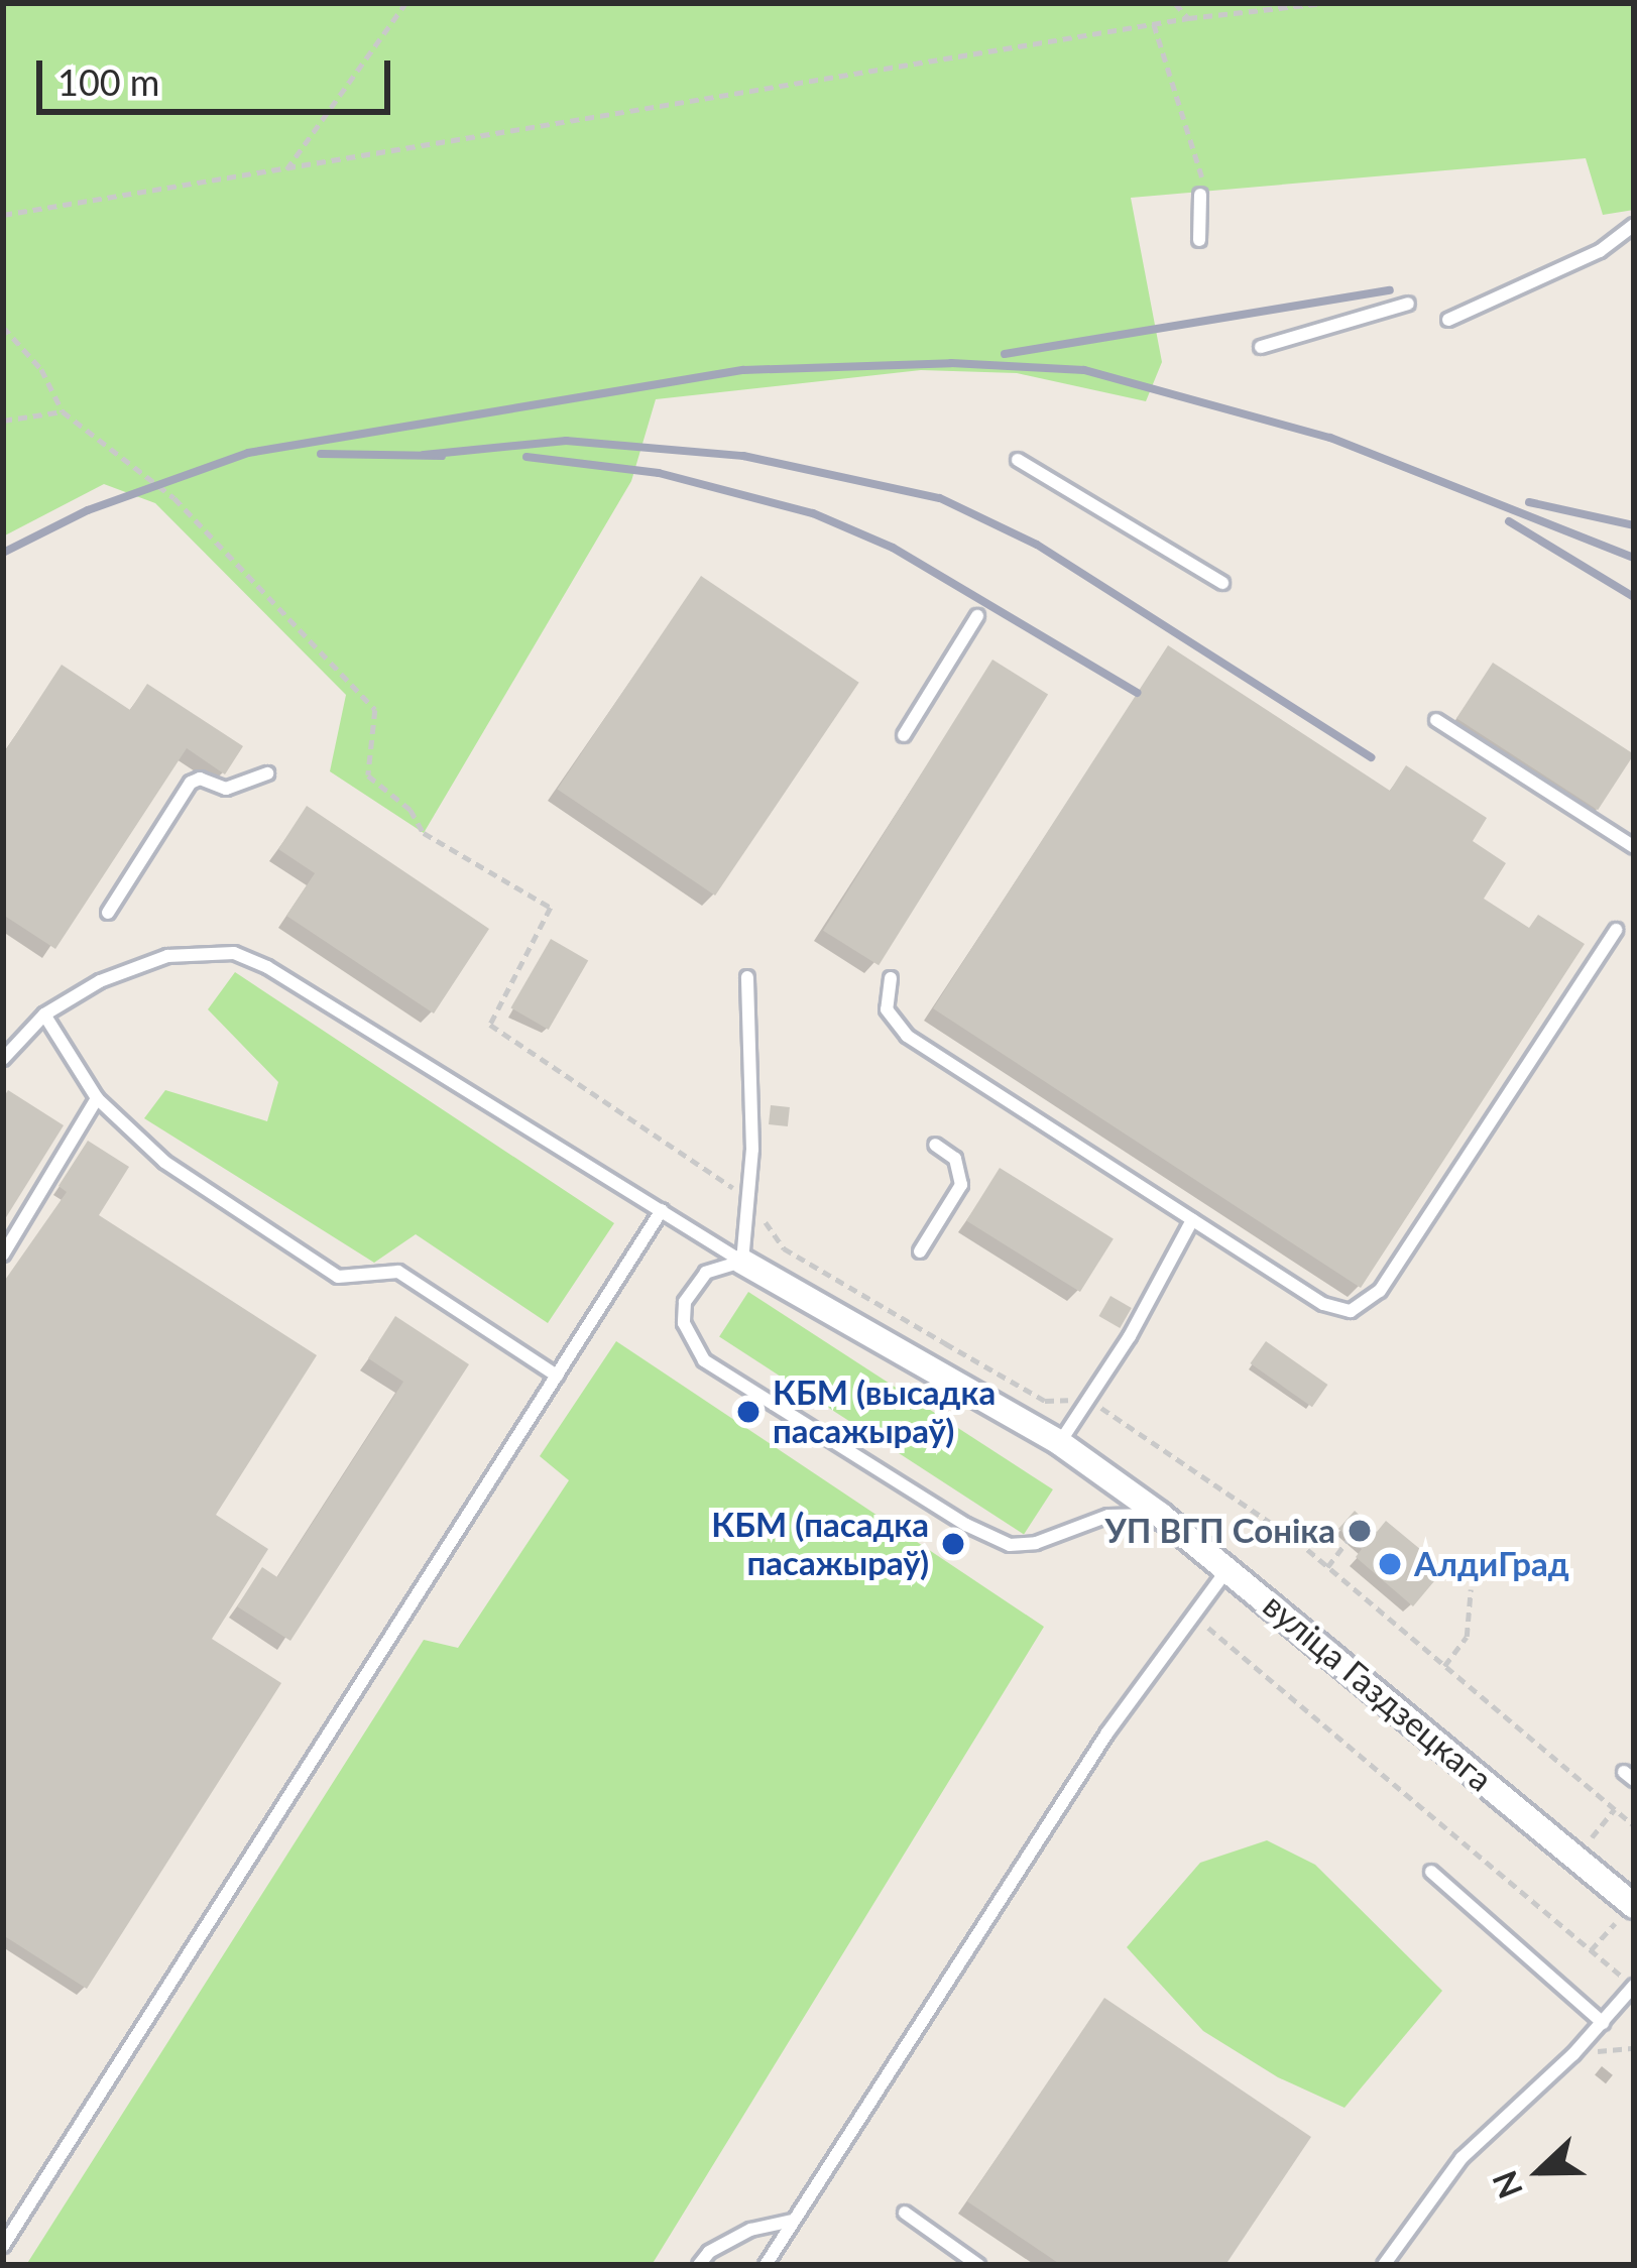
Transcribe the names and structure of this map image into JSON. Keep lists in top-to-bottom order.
{
  "streets": {
    "street": ["вуліца Газдзецкага"]
  },
  "places": [
    "КБМ (высадка пасажыраў)",
    "УП ВГП Соніка",
    "КБМ (пасадка пасажыраў)",
    "АлдиГрад"
  ],
  "scale_bar": "100 m",
  "north": "left"
}
